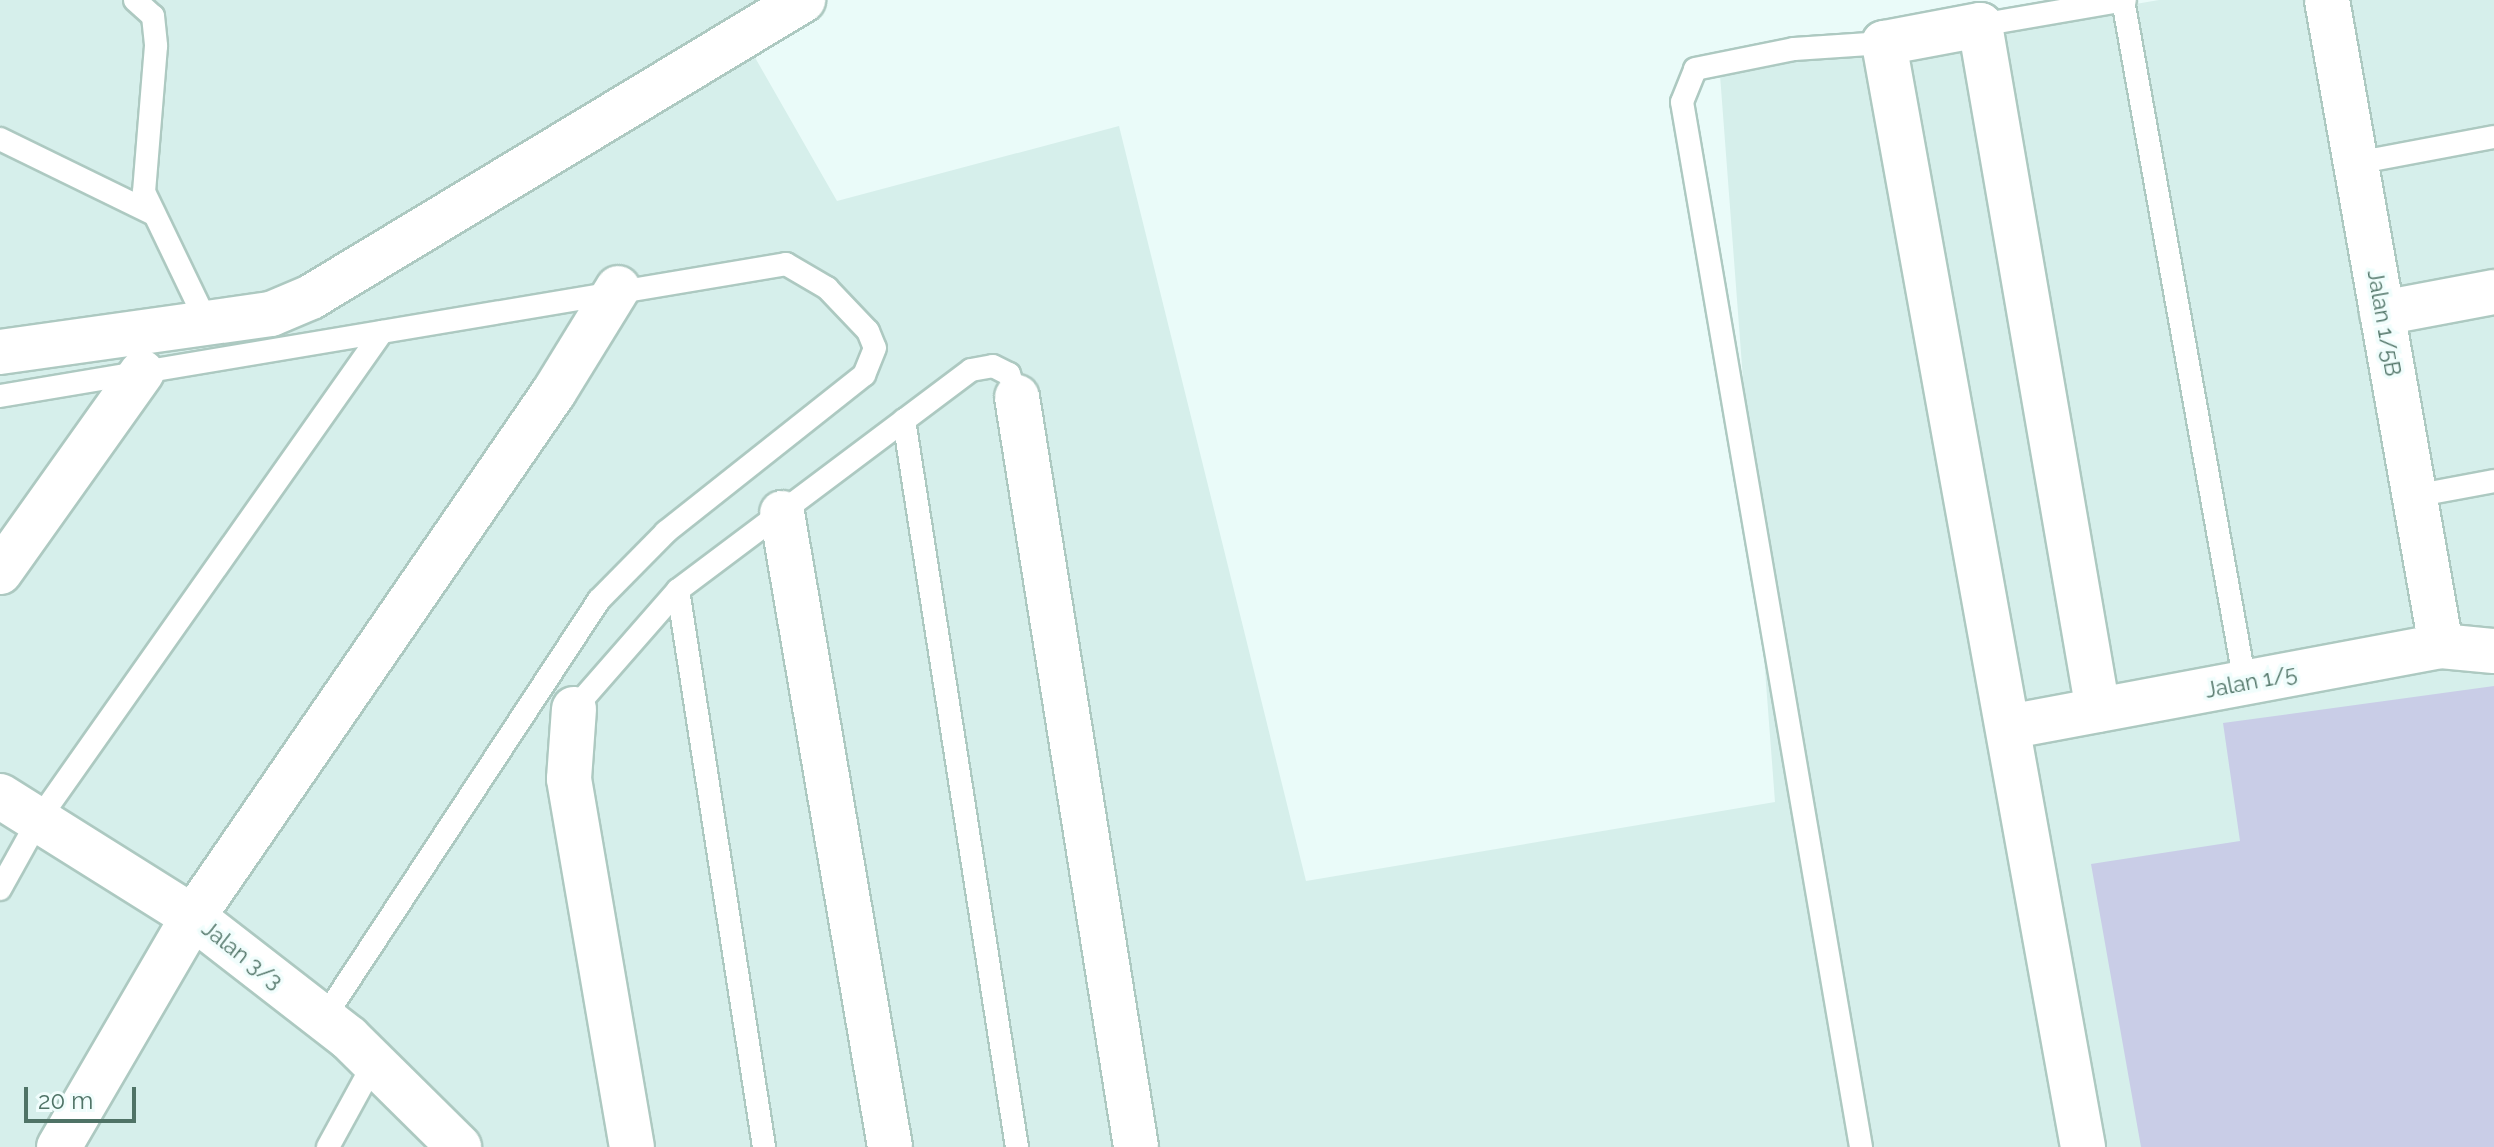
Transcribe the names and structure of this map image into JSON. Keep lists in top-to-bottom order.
{
  "streets": {
    "street": ["Jalan 1/5B", "Jalan 1/5", "Jalan 3/3"]
  },
  "crossings": [
    ["Jalan 1/5B", "Jalan 1/5"]
  ],
  "scale_bar": "20 m"
}
